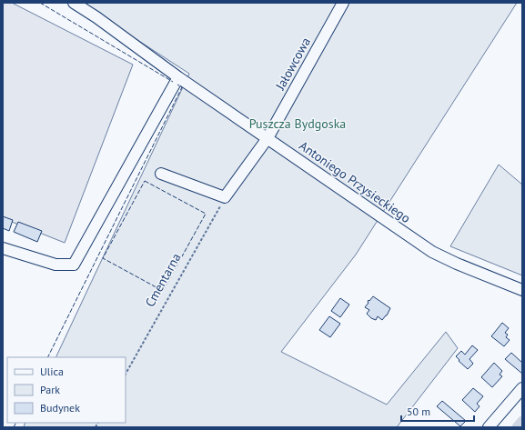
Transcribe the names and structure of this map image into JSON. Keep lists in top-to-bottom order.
{
  "streets": {
    "street": ["Jałowcowa", "Antoniego Przysieckiego"],
    "path": ["Cmentarna"]
  },
  "crossings": [
    ["Jałowcowa", "Antoniego Przysieckiego"]
  ],
  "parks": ["Puszcza Bydgoska"],
  "legend": ["Ulica", "Park", "Budynek"],
  "scale_bar": "50 m"
}
